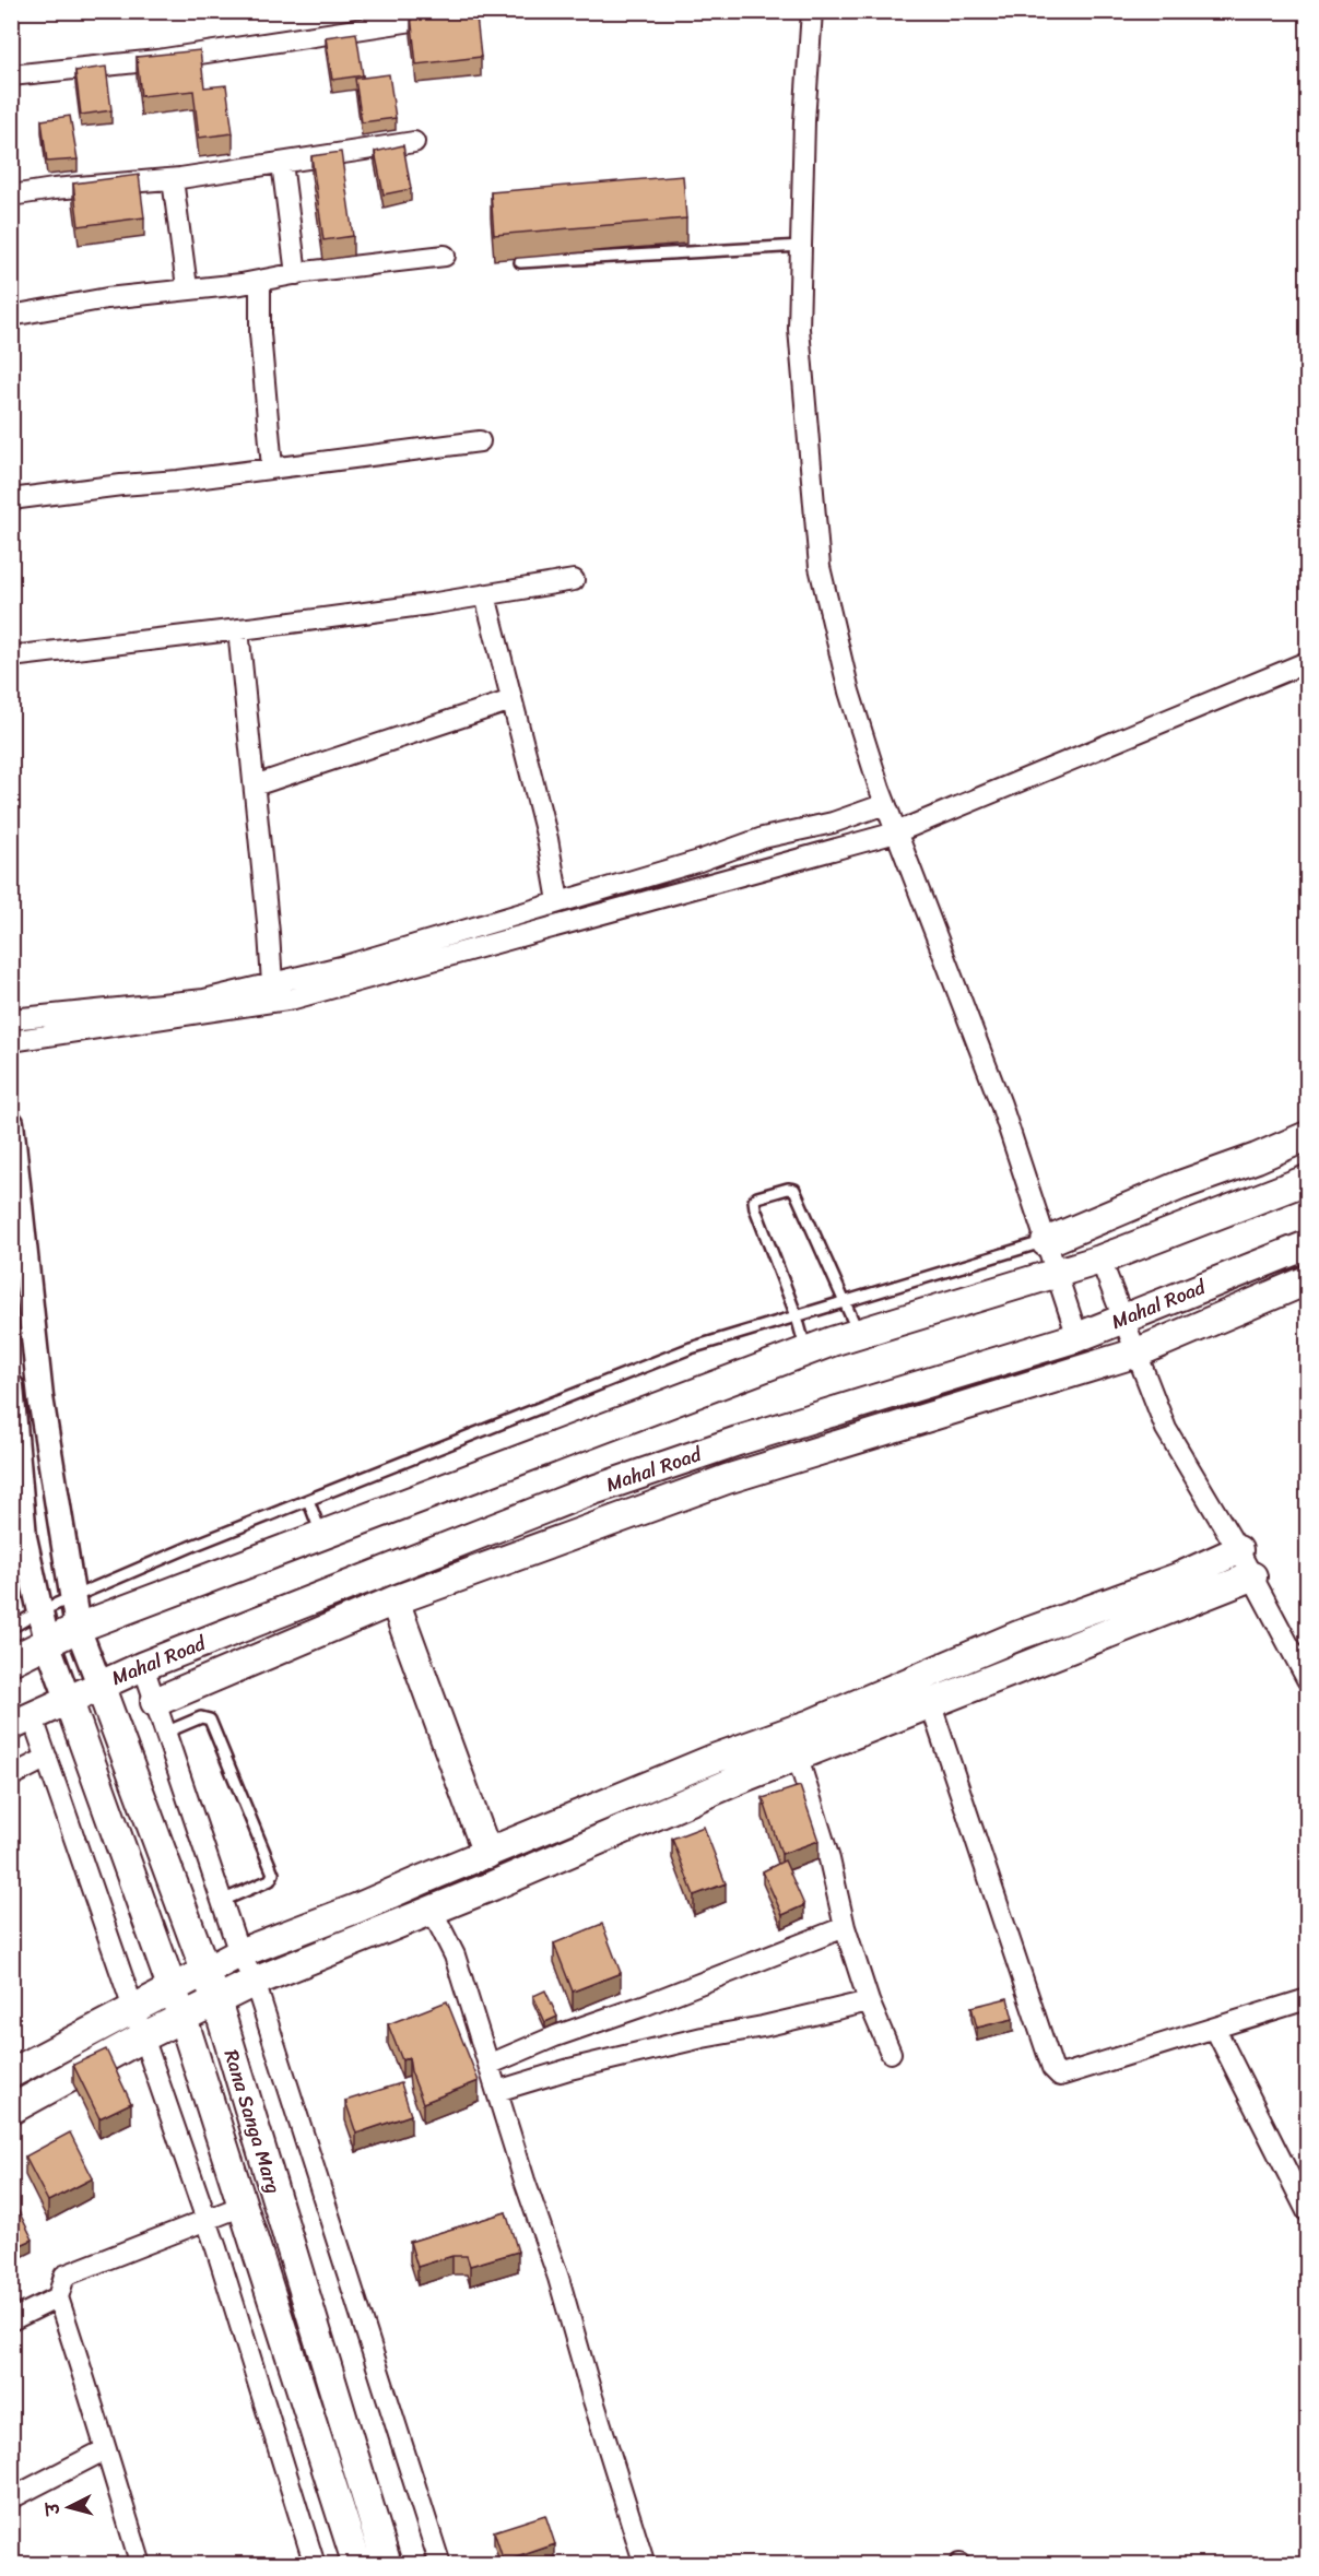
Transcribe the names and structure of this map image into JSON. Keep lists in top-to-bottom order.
{
  "streets": {
    "main road": ["Mahal Road", "Rana Sanga Marg"]
  },
  "crossings": [
    ["Mahal Road", "Rana Sanga Marg"]
  ],
  "north": "left"
}
